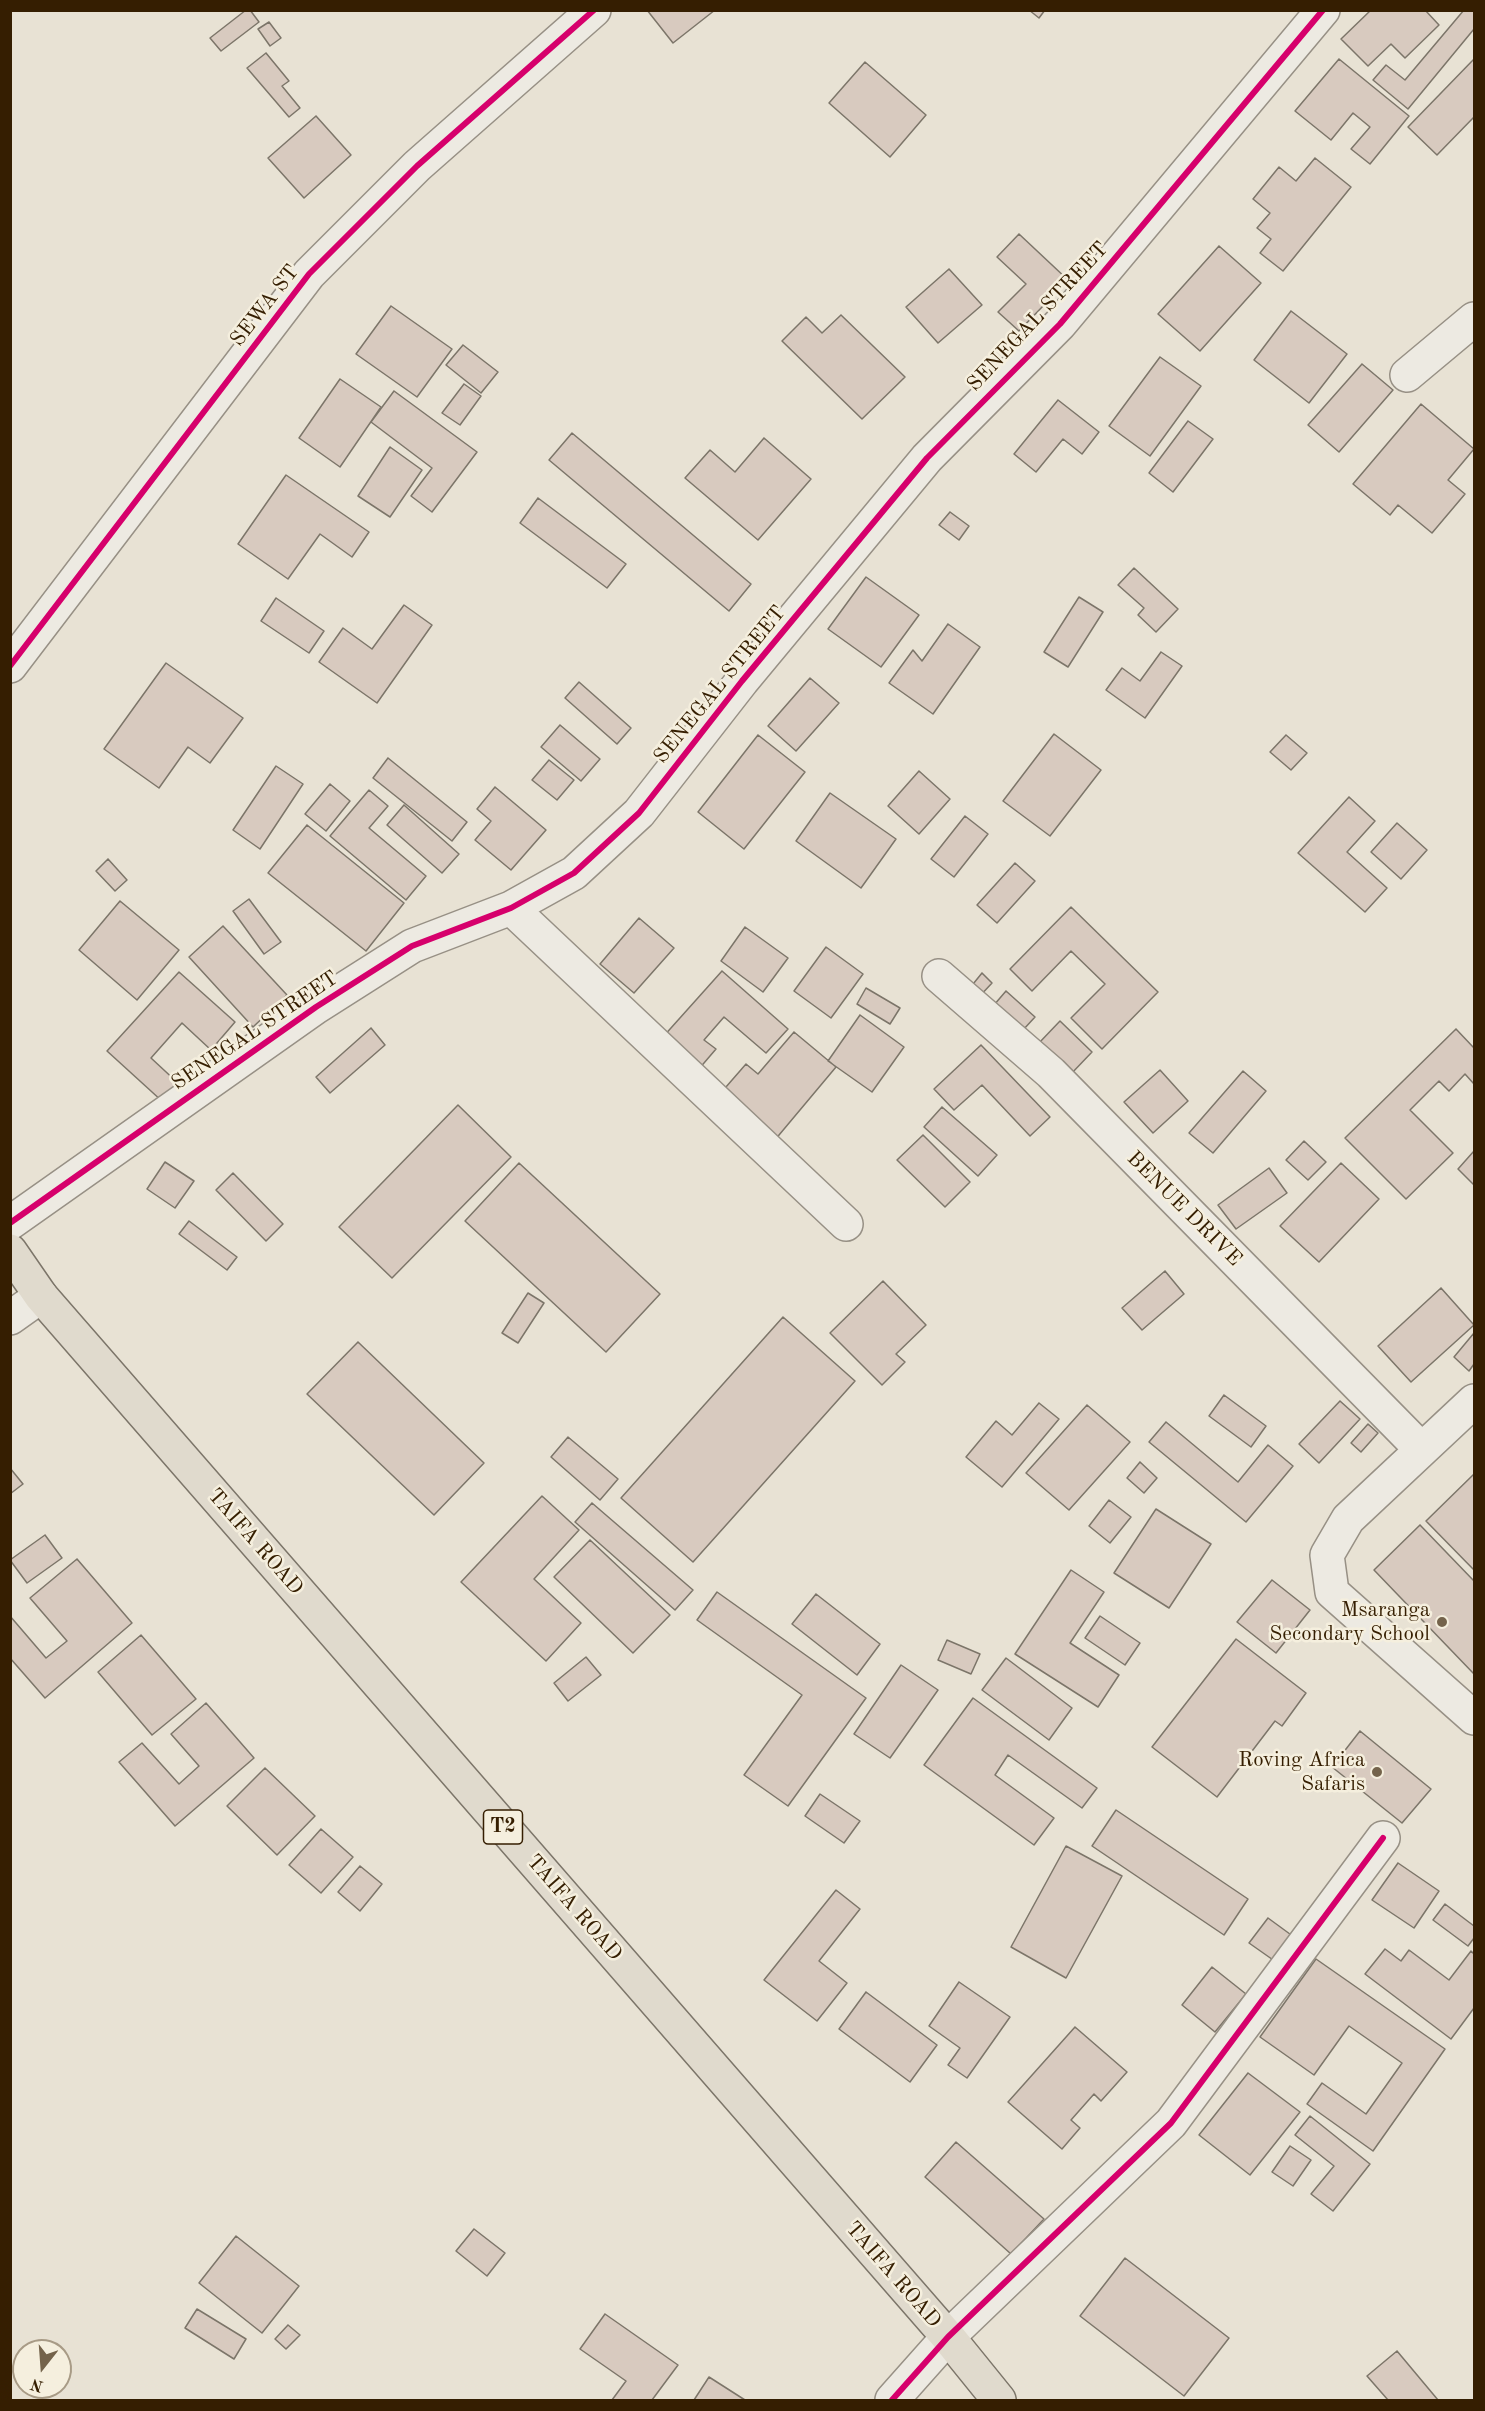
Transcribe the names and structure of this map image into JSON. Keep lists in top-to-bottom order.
{
  "streets": {
    "highway": ["TAIFA ROAD", "T2"],
    "street": ["SEWA ST", "SENEGAL STREET", "BENUE DRIVE"]
  },
  "places": ["Msaranga Secondary School", "Roving Africa Safaris"],
  "north": "bottom"
}
